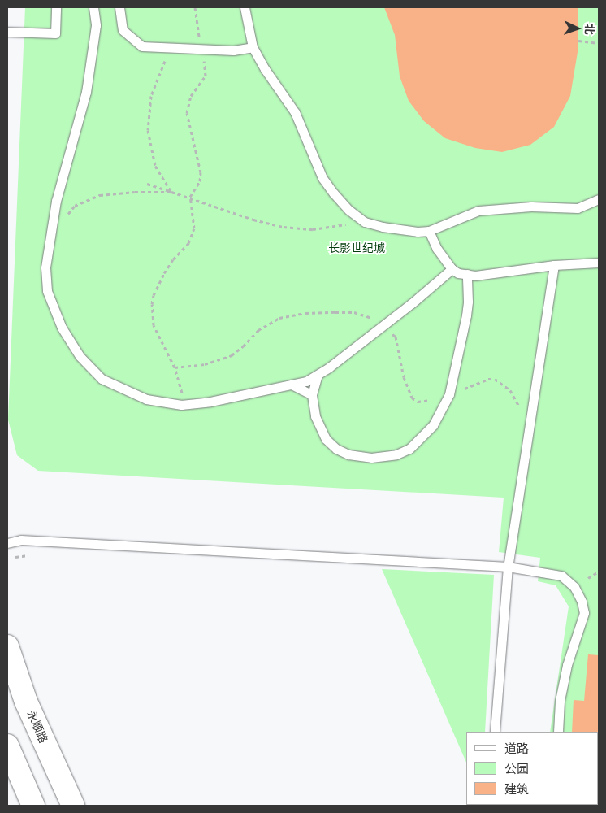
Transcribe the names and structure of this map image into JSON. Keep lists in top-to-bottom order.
{
  "streets": {
    "main road": ["永顺路"]
  },
  "parks": ["长影世纪城"],
  "legend": ["道路", "公园", "建筑"],
  "north": "right"
}
